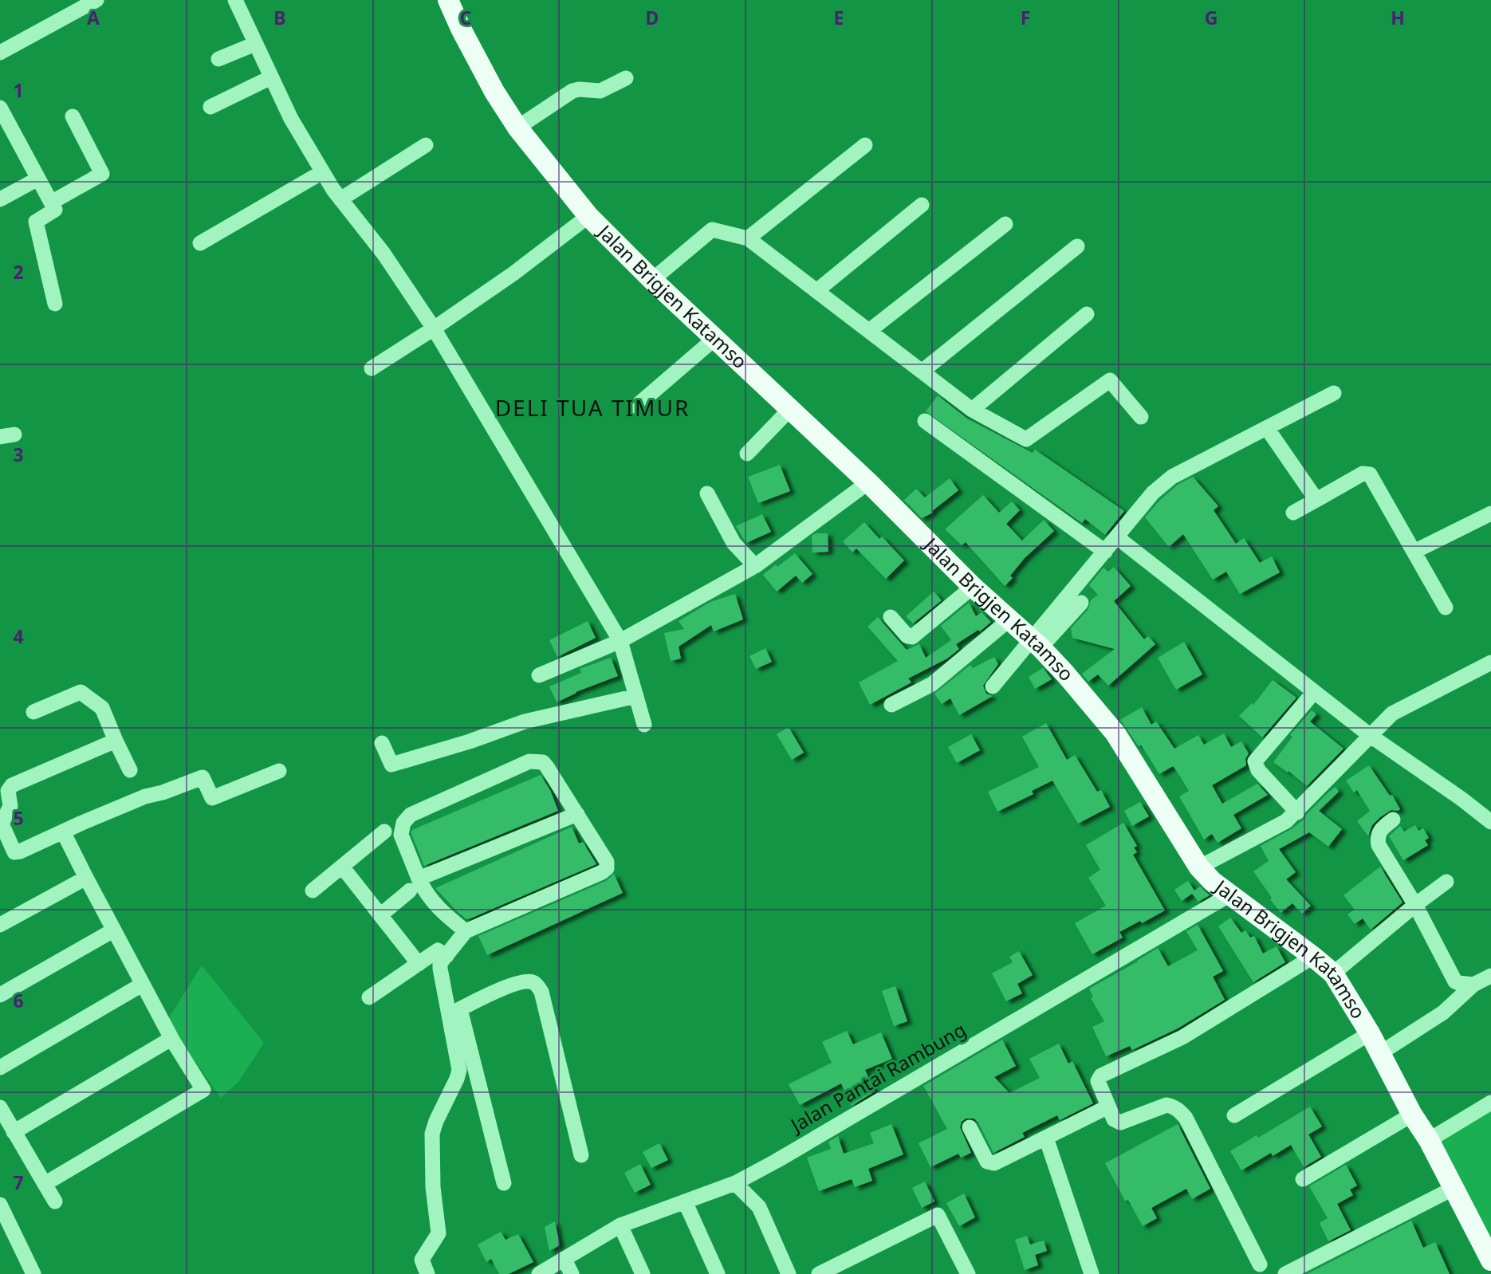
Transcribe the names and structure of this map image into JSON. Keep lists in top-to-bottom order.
{
  "streets": {
    "main road": ["Jalan Brigjen Katamso"],
    "street": ["Jalan Pantai Rambung"]
  },
  "crossings": [
    ["Jalan Brigjen Katamso", "Jalan Pantai Rambung"]
  ],
  "districts": ["DELI TUA TIMUR"],
  "grid": {
    "columns": [
      "A",
      "B",
      "C",
      "D",
      "E",
      "F",
      "G",
      "H"
    ],
    "rows": [
      "1",
      "2",
      "3",
      "4",
      "5",
      "6",
      "7"
    ]
  }
}
